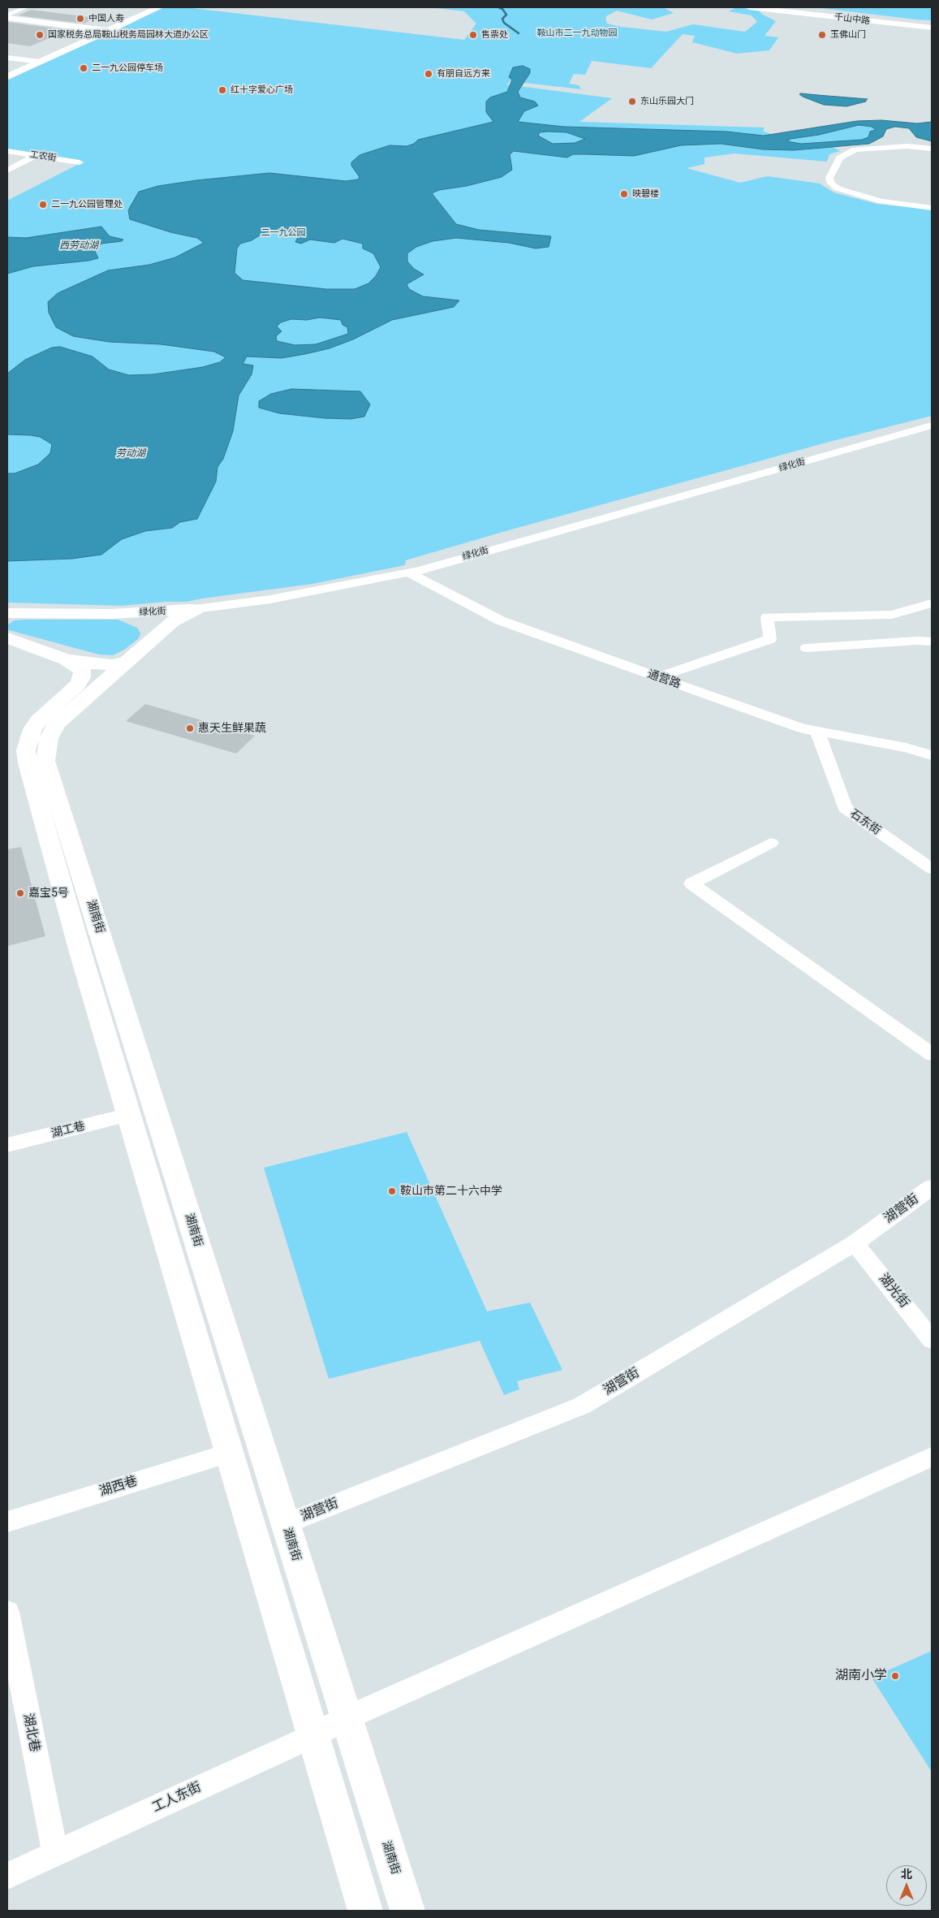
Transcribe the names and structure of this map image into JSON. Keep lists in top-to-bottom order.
{
  "streets": {
    "main road": ["千山中路", "绿化街", "湖南街"],
    "street": [
      "工农街",
      "通营路",
      "石东街",
      "湖工巷",
      "湖营街",
      "湖光街",
      "湖西巷",
      "湖北巷",
      "工人东街"
    ]
  },
  "crossings": [
    ["绿化街", "通营路"],
    ["绿化街", "湖南街"],
    ["通营路", "石东街"],
    ["湖南街", "湖工巷"],
    ["湖南街", "湖营街"],
    ["湖南街", "湖西巷"],
    ["湖南街", "工人东街"],
    ["湖营街", "湖光街"],
    ["湖北巷", "工人东街"]
  ],
  "water": ["西劳动湖", "劳动湖"],
  "parks": ["鞍山市二一九动物园", "二一九公园"],
  "places": [
    "中国人寿",
    "国家税务总局鞍山税务局园林大道办公区",
    "售票处",
    "玉佛山门",
    "二一九公园停车场",
    "有朋自远方来",
    "红十字爱心广场",
    "东山乐园大门",
    "映碧楼",
    "二一九公园管理处",
    "惠天生鲜果蔬",
    "嘉宝5号",
    "鞍山市第二十六中学",
    "湖南小学"
  ],
  "north": "top"
}
